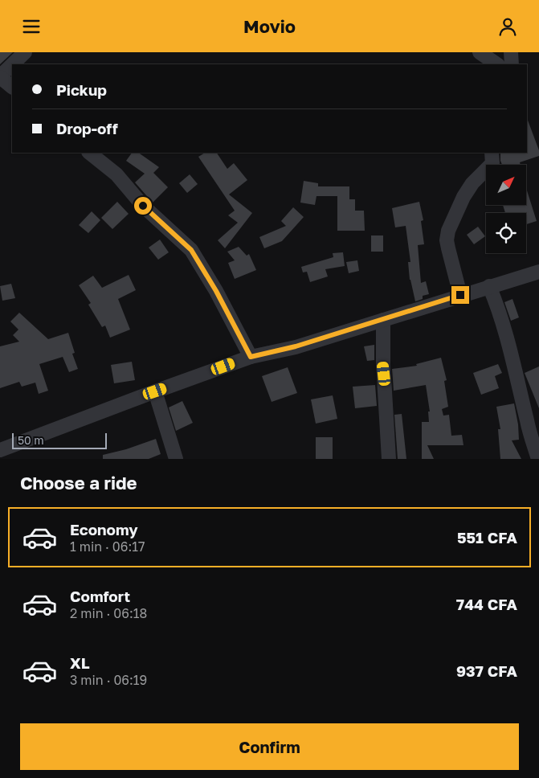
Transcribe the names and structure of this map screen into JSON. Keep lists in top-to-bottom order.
{
  "scale_bar": "50 m",
  "north": "top right",
  "page": {
    "header": "Movio",
    "banner": ["Pickup", "Drop-off"],
    "scale": "50 m",
    "heading": "Choose a ride",
    "list": [
      {
        "name": "Economy",
        "note": "1 min · 06:17",
        "value": "551 CFA"
      },
      {
        "name": "Comfort",
        "note": "2 min · 06:18",
        "value": "744 CFA"
      },
      {
        "name": "XL",
        "note": "3 min · 06:19",
        "value": "937 CFA"
      }
    ],
    "buttons": "Confirm"
  }
}
